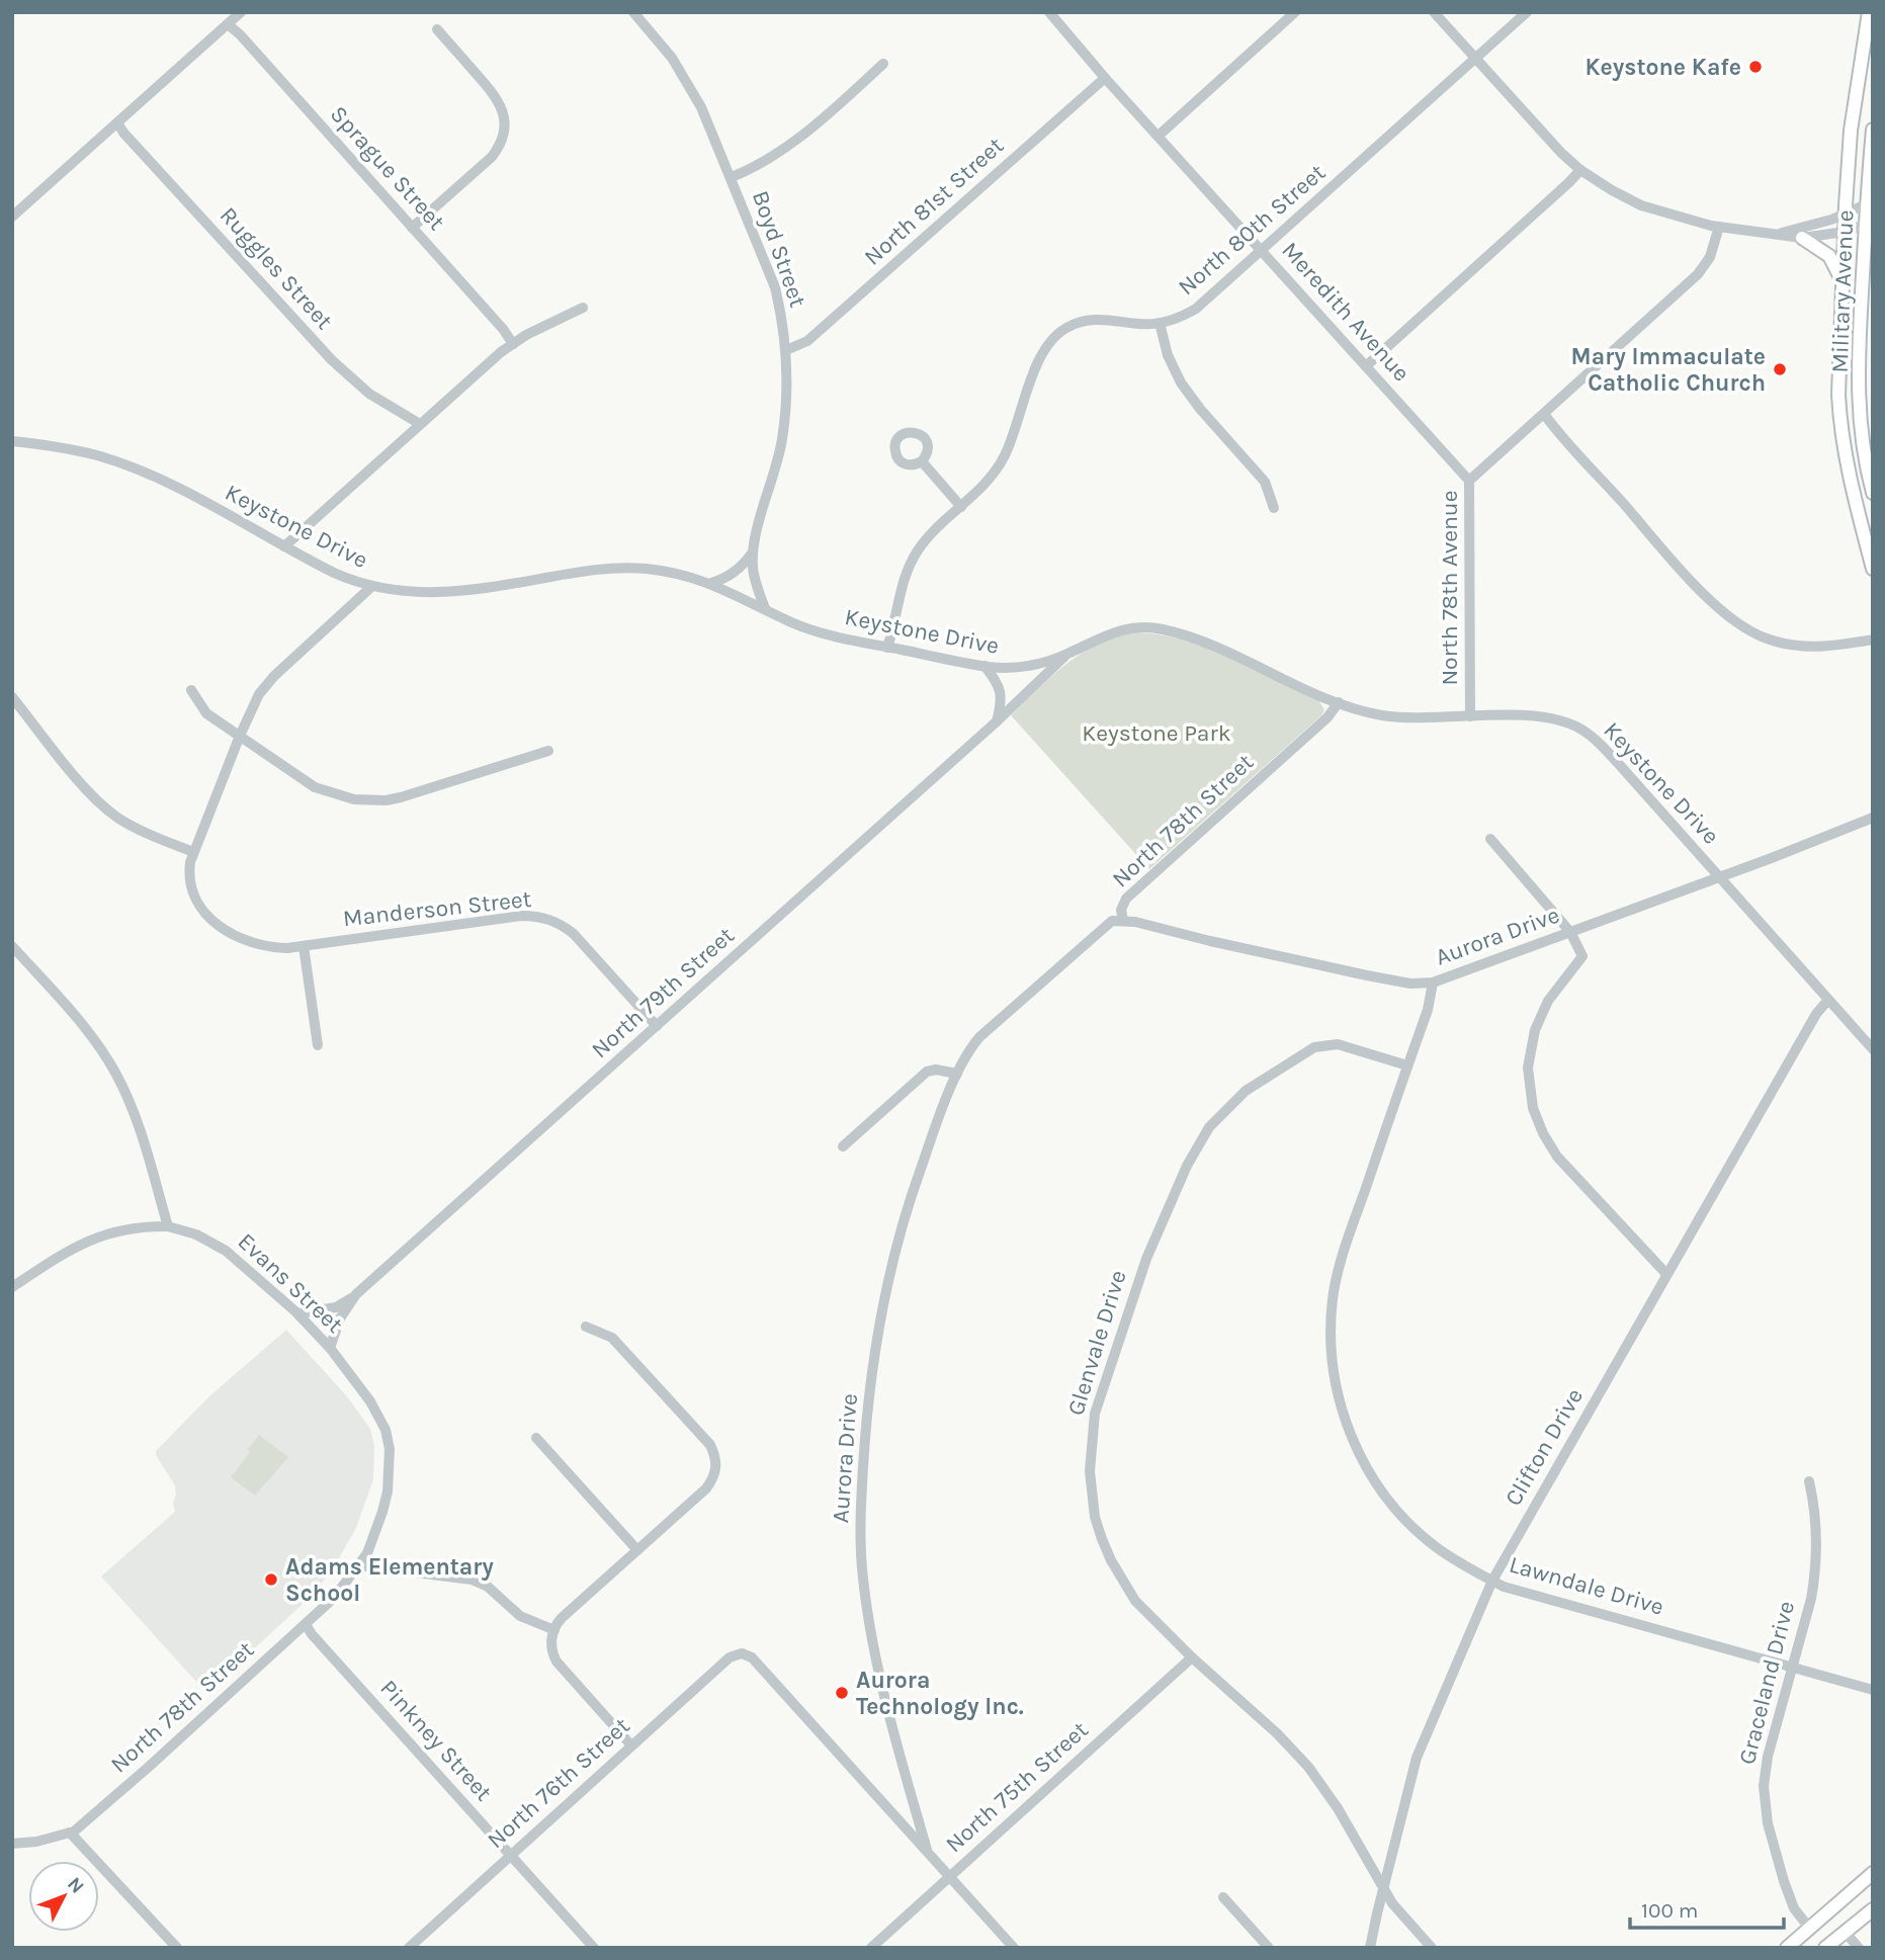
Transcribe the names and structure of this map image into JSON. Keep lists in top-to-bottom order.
{
  "streets": {
    "main road": ["Military Avenue"],
    "street": [
      "Sprague Street",
      "North 81st Street",
      "North 80th Street",
      "Boyd Street",
      "Ruggles Street",
      "Meredith Avenue",
      "Keystone Drive",
      "North 78th Avenue",
      "North 78th Street",
      "Manderson Street",
      "Aurora Drive",
      "North 79th Street",
      "Evans Street",
      "Glenvale Drive",
      "Clifton Drive",
      "Lawndale Drive",
      "Graceland Drive",
      "Pinkney Street",
      "North 76th Street",
      "North 75th Street"
    ]
  },
  "crossings": [
    ["North 81st Street", "Boyd Street"],
    ["North 81st Street", "Meredith Avenue"],
    ["North 80th Street", "Meredith Avenue"],
    ["North 80th Street", "Keystone Drive"],
    ["Boyd Street", "Keystone Drive"],
    ["Meredith Avenue", "North 78th Avenue"],
    ["Keystone Drive", "North 78th Avenue"],
    ["Keystone Drive", "North 78th Street"],
    ["Keystone Drive", "Manderson Street"],
    ["Keystone Drive", "Aurora Drive"],
    ["Keystone Drive", "North 79th Street"],
    ["Keystone Drive", "Clifton Drive"],
    ["North 78th Street", "Aurora Drive"],
    ["North 78th Street", "Evans Street"],
    ["North 78th Street", "Pinkney Street"],
    ["Manderson Street", "North 79th Street"],
    ["Aurora Drive", "Lawndale Drive"],
    ["Aurora Drive", "North 76th Street"],
    ["North 79th Street", "Evans Street"],
    ["Glenvale Drive", "Clifton Drive"],
    ["Glenvale Drive", "Lawndale Drive"],
    ["Glenvale Drive", "North 75th Street"],
    ["Clifton Drive", "Lawndale Drive"],
    ["Lawndale Drive", "Graceland Drive"],
    ["Pinkney Street", "North 76th Street"]
  ],
  "parks": ["Keystone Park"],
  "places": [
    "Keystone Kafe",
    "Mary Immaculate Catholic Church",
    "Adams Elementary School",
    "Aurora Technology Inc."
  ],
  "scale_bar": "100 m",
  "north": "top right"
}
